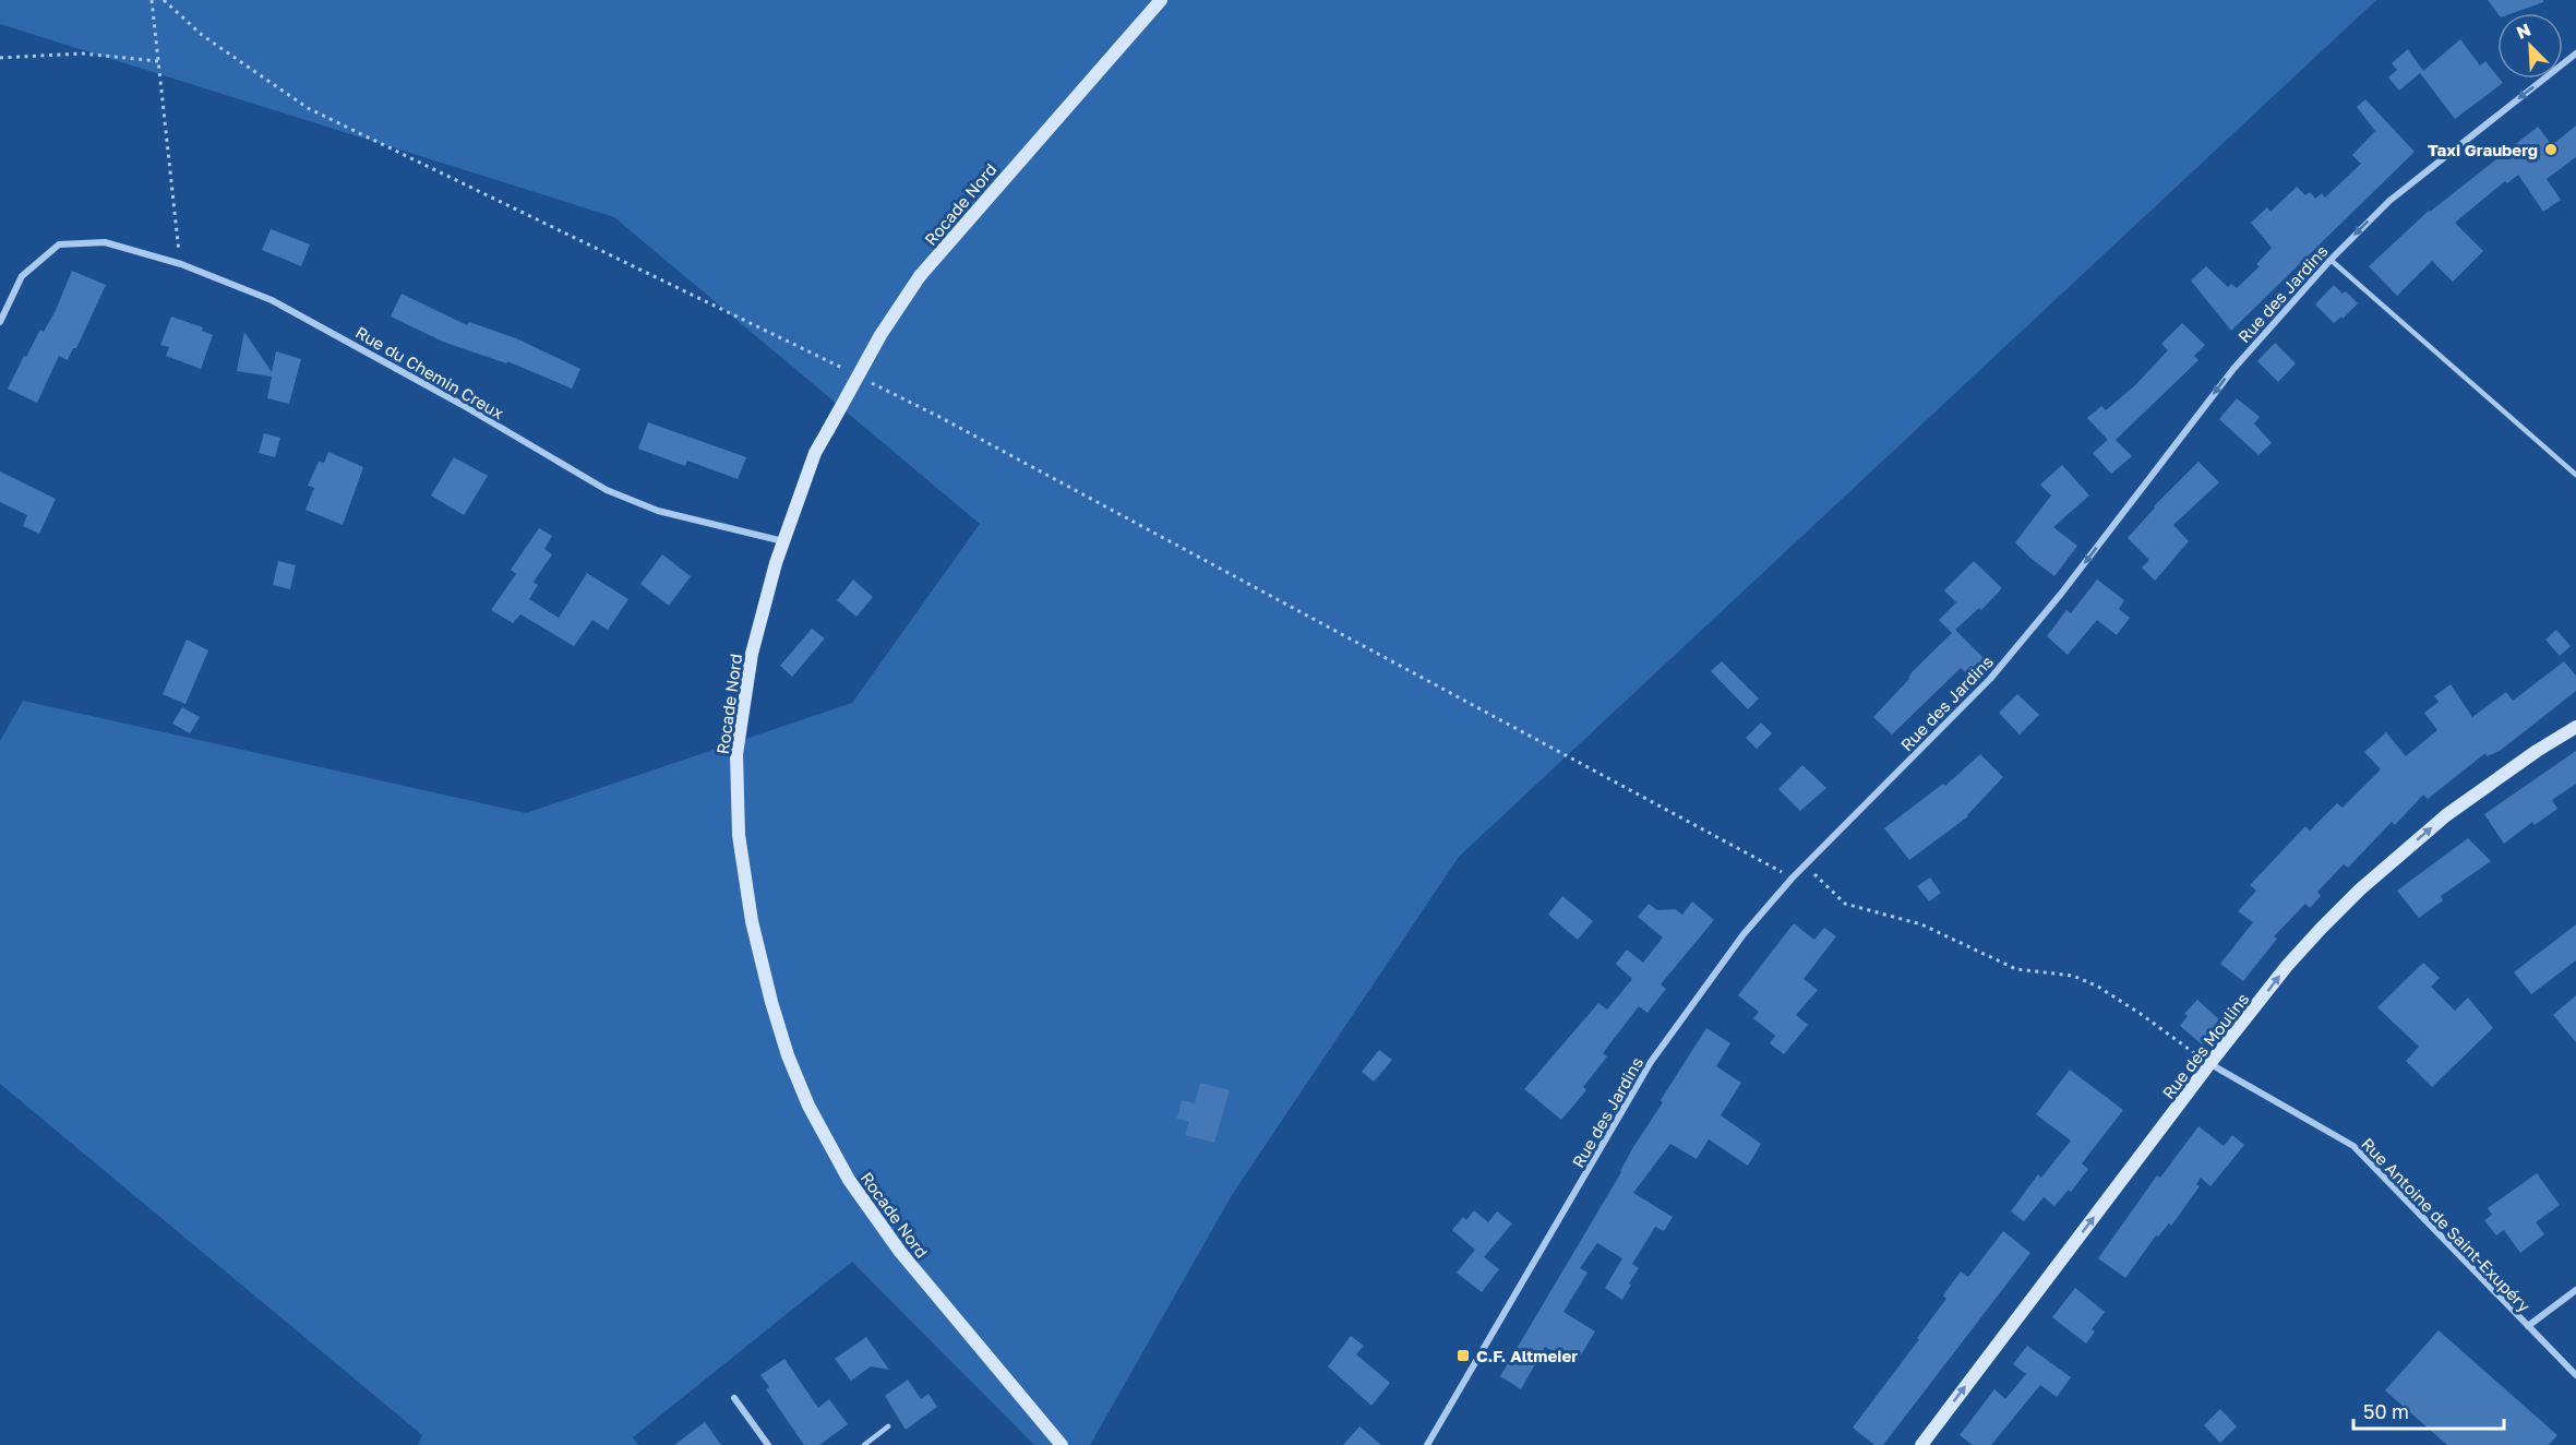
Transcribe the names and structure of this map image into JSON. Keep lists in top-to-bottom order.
{
  "streets": {
    "main road": ["Rocade Nord", "Rue des Moulins"],
    "street": ["Rue des Jardins", "Rue du Chemin Creux", "Rue Antoine de Saint-Exupéry"]
  },
  "crossings": [
    ["Rocade Nord", "Rue du Chemin Creux"],
    ["Rue des Moulins", "Rue Antoine de Saint-Exupéry"]
  ],
  "one_way": ["Rue des Jardins", "Rue des Moulins"],
  "places": {
    "other": ["Taxi Grauberg"],
    "transit": ["C.F. Altmeier"]
  },
  "scale_bar": "50 m",
  "north": "top left"
}
